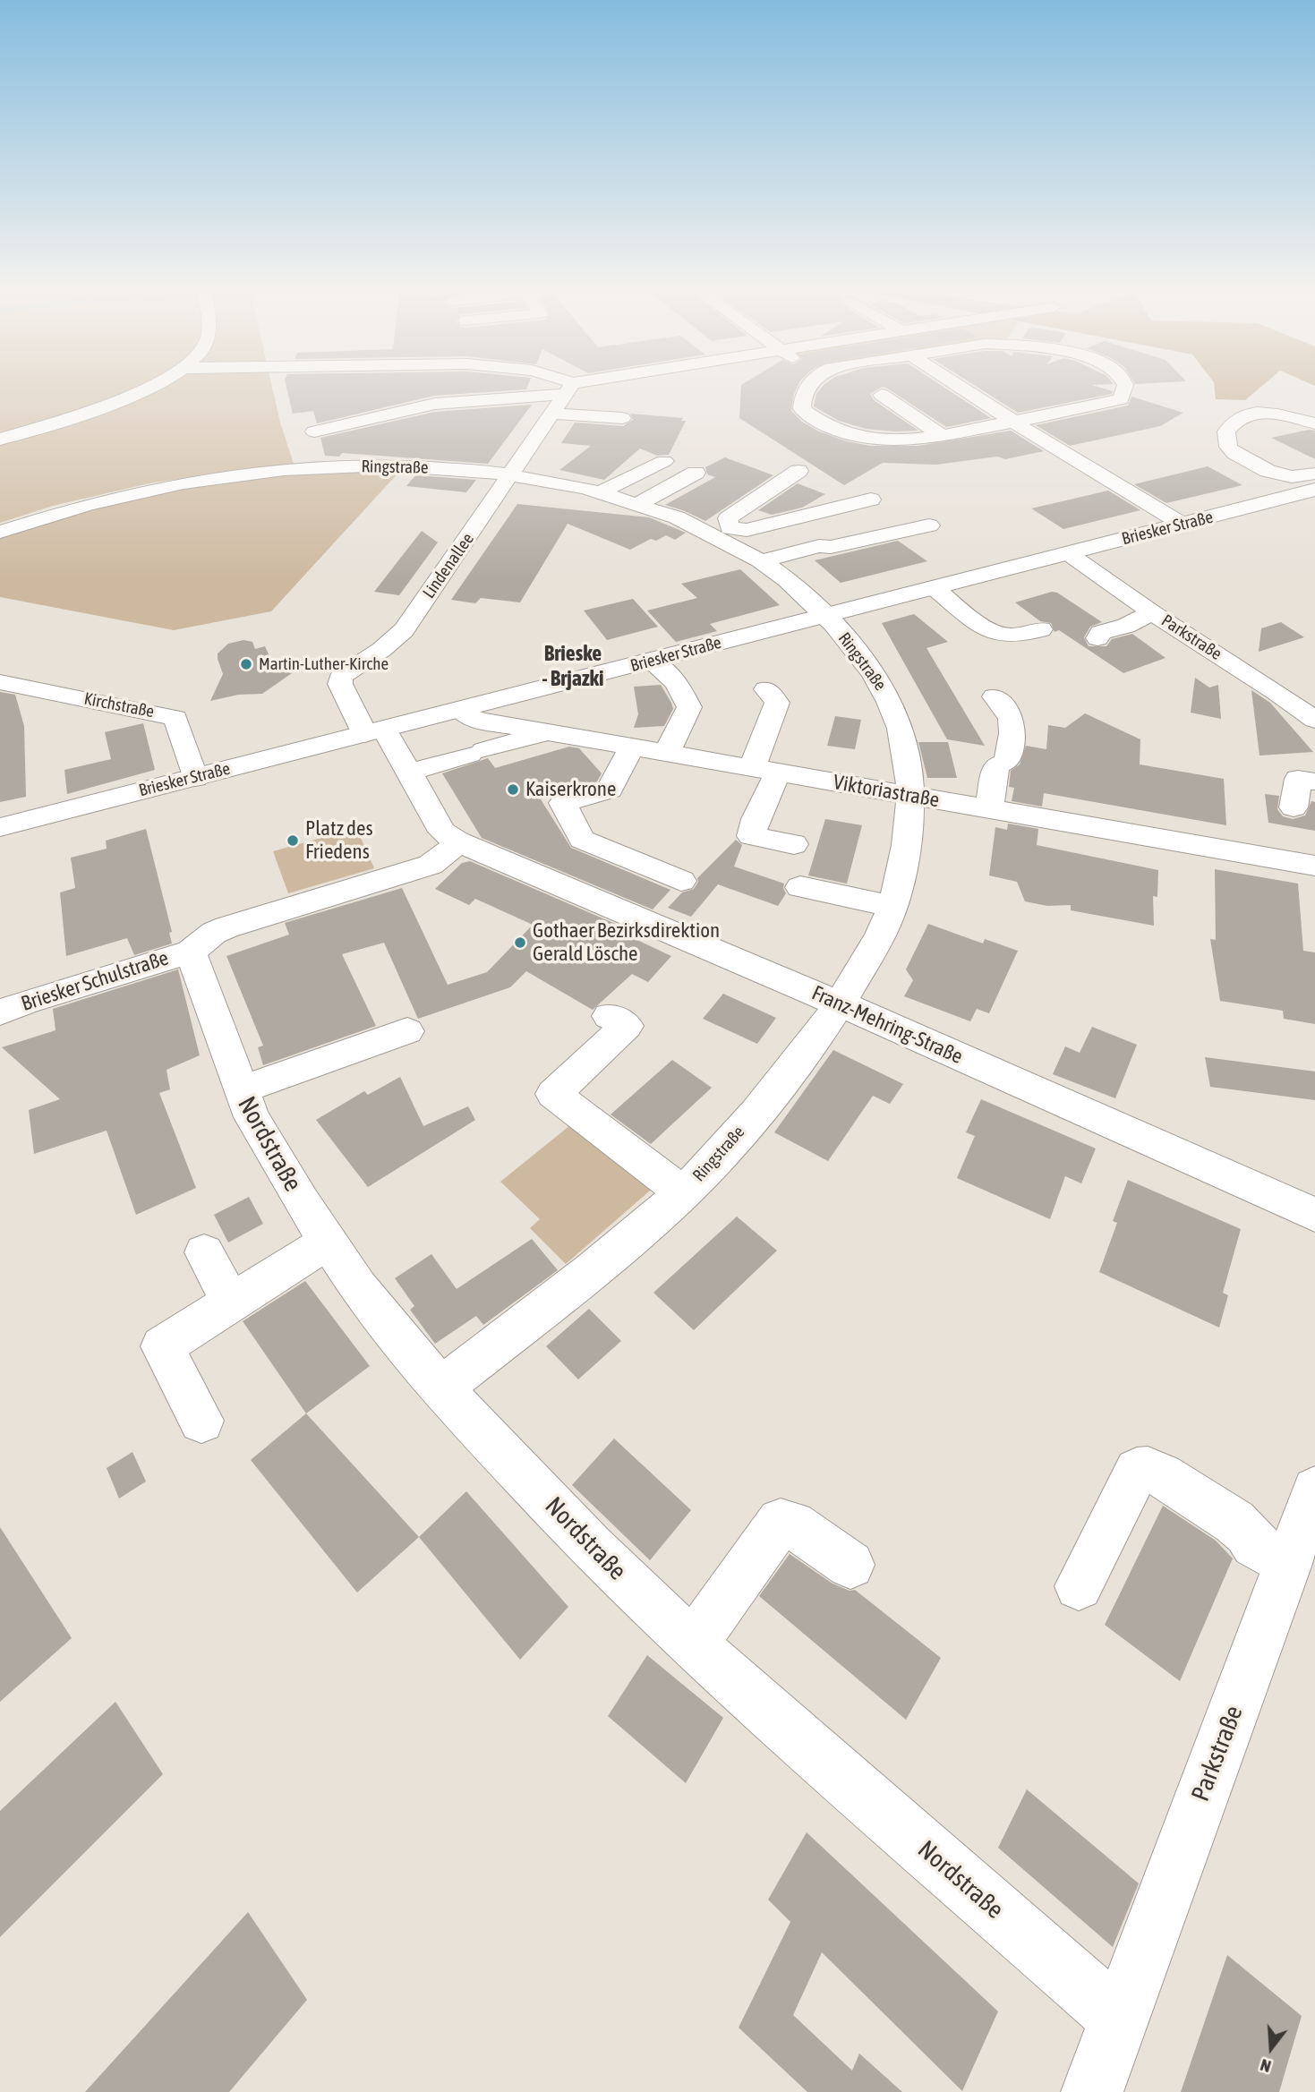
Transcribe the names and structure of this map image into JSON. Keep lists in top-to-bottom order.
{
  "streets": {
    "street": [
      "Ringstraße",
      "Briesker Straße",
      "Lindenallee",
      "Parkstraße",
      "Kirchstraße",
      "Viktoriastraße",
      "Briesker Schulstraße",
      "Franz-Mehring-Straße",
      "Nordstraße"
    ]
  },
  "crossings": [
    ["Ringstraße", "Briesker Straße"],
    ["Ringstraße", "Lindenallee"],
    ["Ringstraße", "Viktoriastraße"],
    ["Ringstraße", "Franz-Mehring-Straße"],
    ["Ringstraße", "Nordstraße"],
    ["Briesker Straße", "Lindenallee"],
    ["Briesker Straße", "Parkstraße"],
    ["Briesker Straße", "Kirchstraße"],
    ["Briesker Straße", "Viktoriastraße"],
    ["Parkstraße", "Nordstraße"],
    ["Briesker Schulstraße", "Nordstraße"]
  ],
  "districts": ["Brieske - Brjazki"],
  "places": [
    "Martin-Luther-Kirche",
    "Kaiserkrone",
    "Platz des Friedens",
    "Gothaer Bezirksdirektion Gerald Lösche"
  ],
  "north": "bottom"
}
